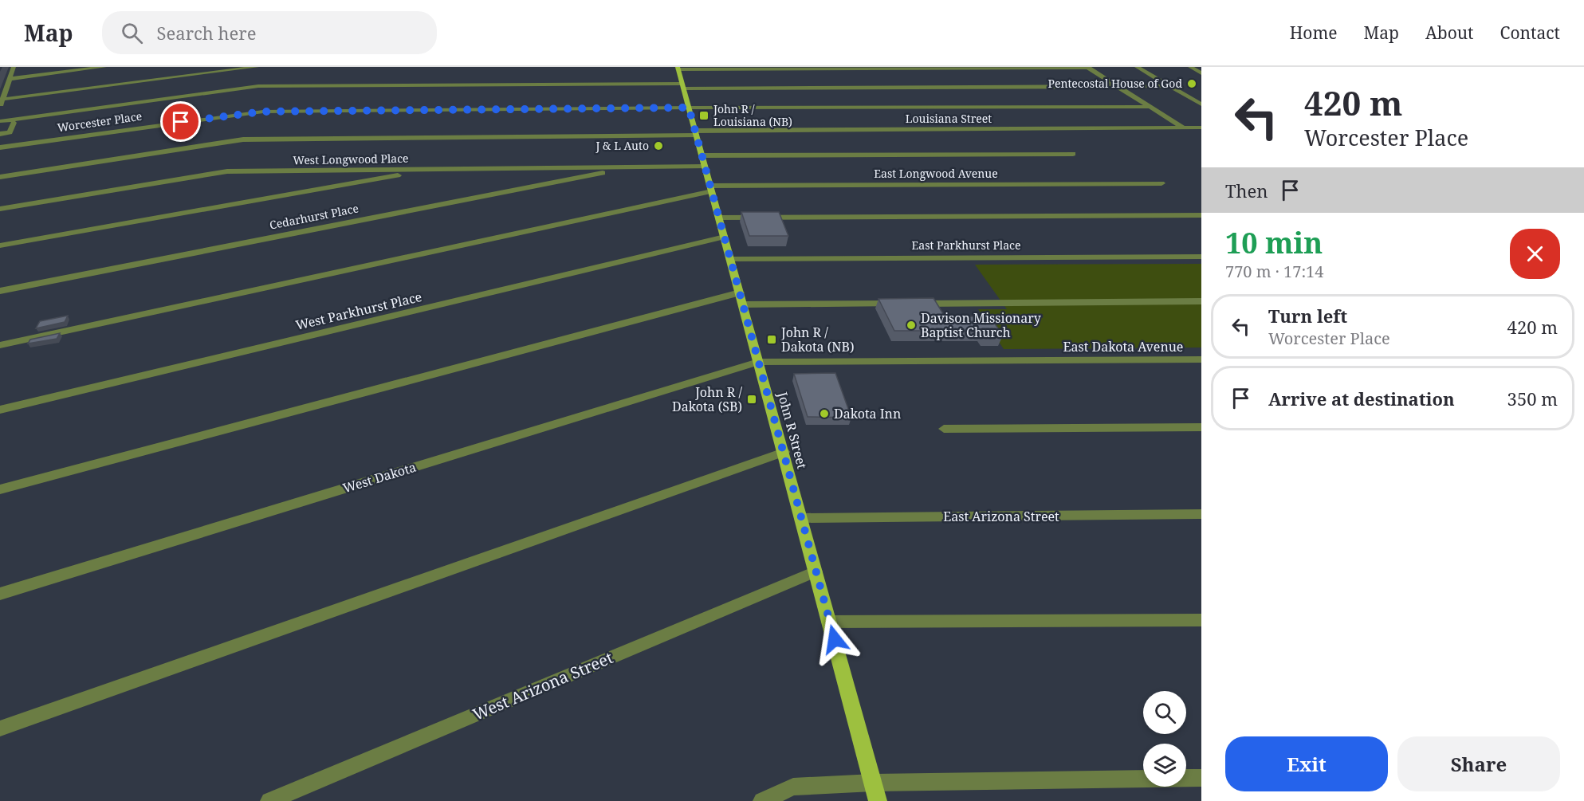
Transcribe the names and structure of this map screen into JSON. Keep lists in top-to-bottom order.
{
  "streets": {
    "main road": ["John R Street"],
    "street": [
      "Louisiana Street",
      "Worcester Place",
      "West Longwood Place",
      "East Longwood Avenue",
      "Cedarhurst Place",
      "East Parkhurst Place",
      "West Parkhurst Place",
      "East Dakota Avenue",
      "West Dakota",
      "East Arizona Street",
      "West Arizona Street"
    ]
  },
  "crossings": [
    ["Louisiana Street", "John R Street"],
    ["Worcester Place", "John R Street"],
    ["West Longwood Place", "Cedarhurst Place"],
    ["West Longwood Place", "John R Street"],
    ["East Longwood Avenue", "John R Street"],
    ["East Parkhurst Place", "John R Street"],
    ["West Parkhurst Place", "John R Street"],
    ["East Dakota Avenue", "John R Street"],
    ["East Dakota Avenue", "West Dakota"],
    ["John R Street", "West Dakota"],
    ["John R Street", "East Arizona Street"],
    ["John R Street", "West Arizona Street"]
  ],
  "places": {
    "other": [
      "Pentecostal House of God",
      "J & L Auto",
      "Davison Missionary Baptist Church",
      "Dakota Inn"
    ],
    "transit": ["John R / Louisiana (NB)", "John R / Dakota (NB)", "John R / Dakota (SB)"]
  },
  "page": {
    "header": "Map",
    "search": "Search here",
    "nav": [
      "Home",
      "Map",
      "About",
      "Contact"
    ],
    "turn": ["420 m", "Worcester Place"],
    "then": "Then",
    "heading": ["10 min", "770 m · 17:14"],
    "list": [
      {
        "name": "Turn left",
        "note": "Worcester Place",
        "value": "420 m"
      },
      {
        "name": "Arrive at destination",
        "value": "350 m"
      }
    ],
    "buttons": ["Exit", "Share"]
  }
}
